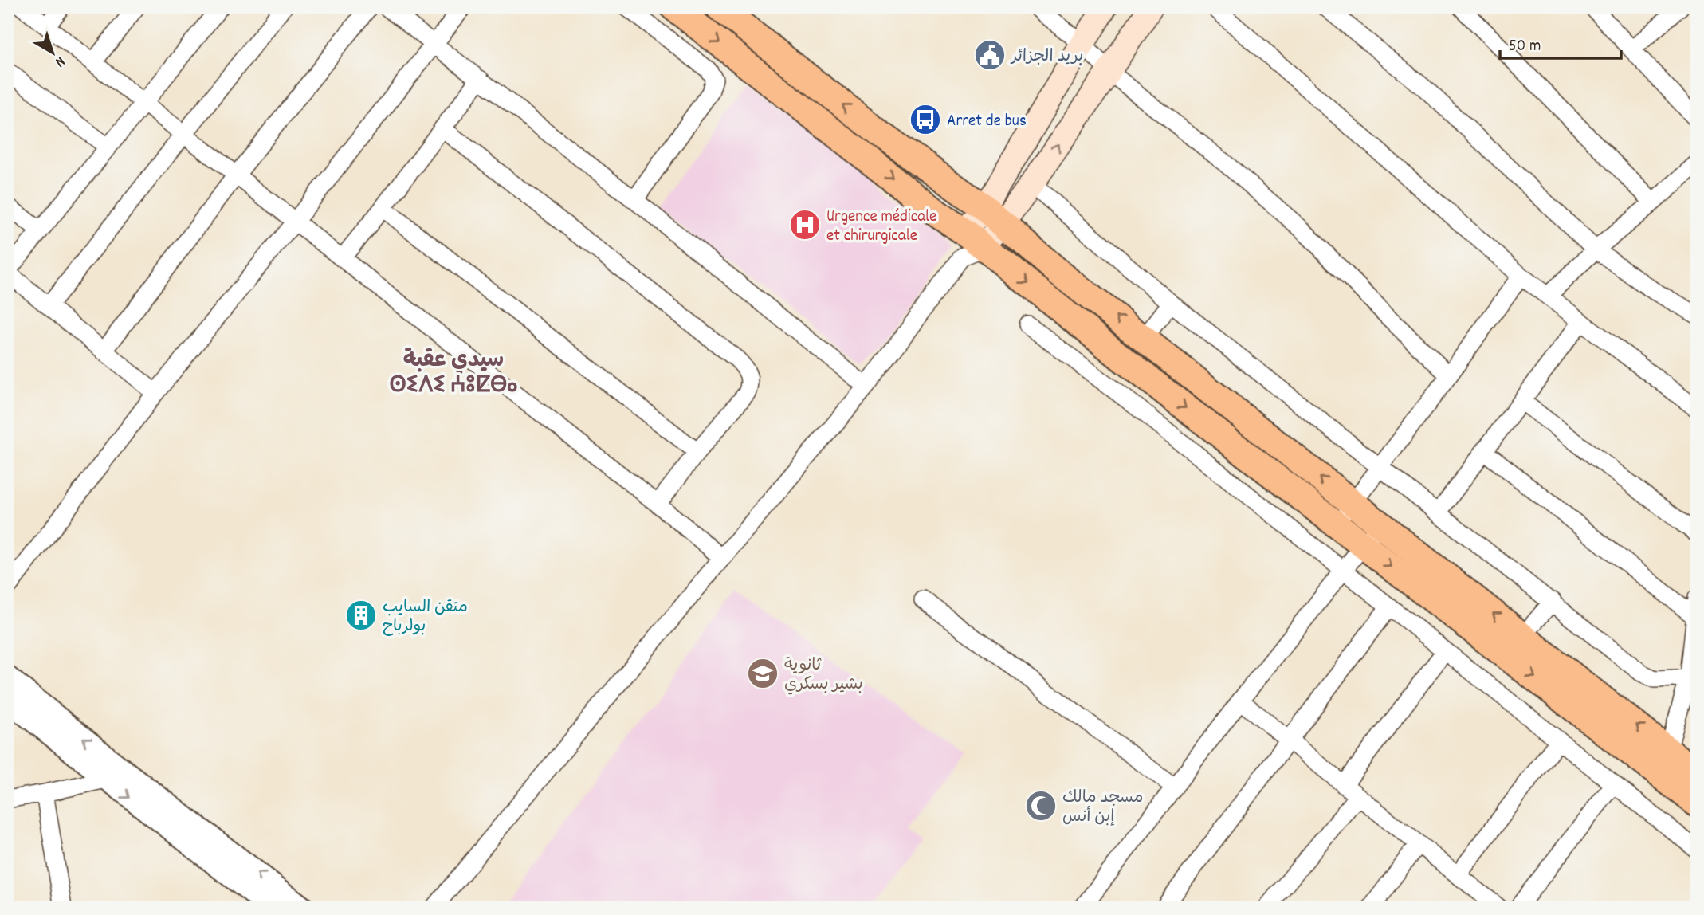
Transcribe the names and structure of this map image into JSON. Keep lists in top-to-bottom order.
{
  "districts": ["سيدي عقبة ⵙⵉⴷⵉ ⵄⵓⵇⴱⴰ"],
  "places": {
    "public building": ["بريد الجزائر"],
    "bus stop": ["Arret de bus"],
    "hospital": ["Urgence médicale et chirurgicale"],
    "building": ["متقن السايب بولرباح"],
    "school or university": ["ثانوية بشير بسكري"],
    "mosque": ["مسجد مالك إبن أنس"]
  },
  "scale_bar": "50 m",
  "north": "bottom right"
}
